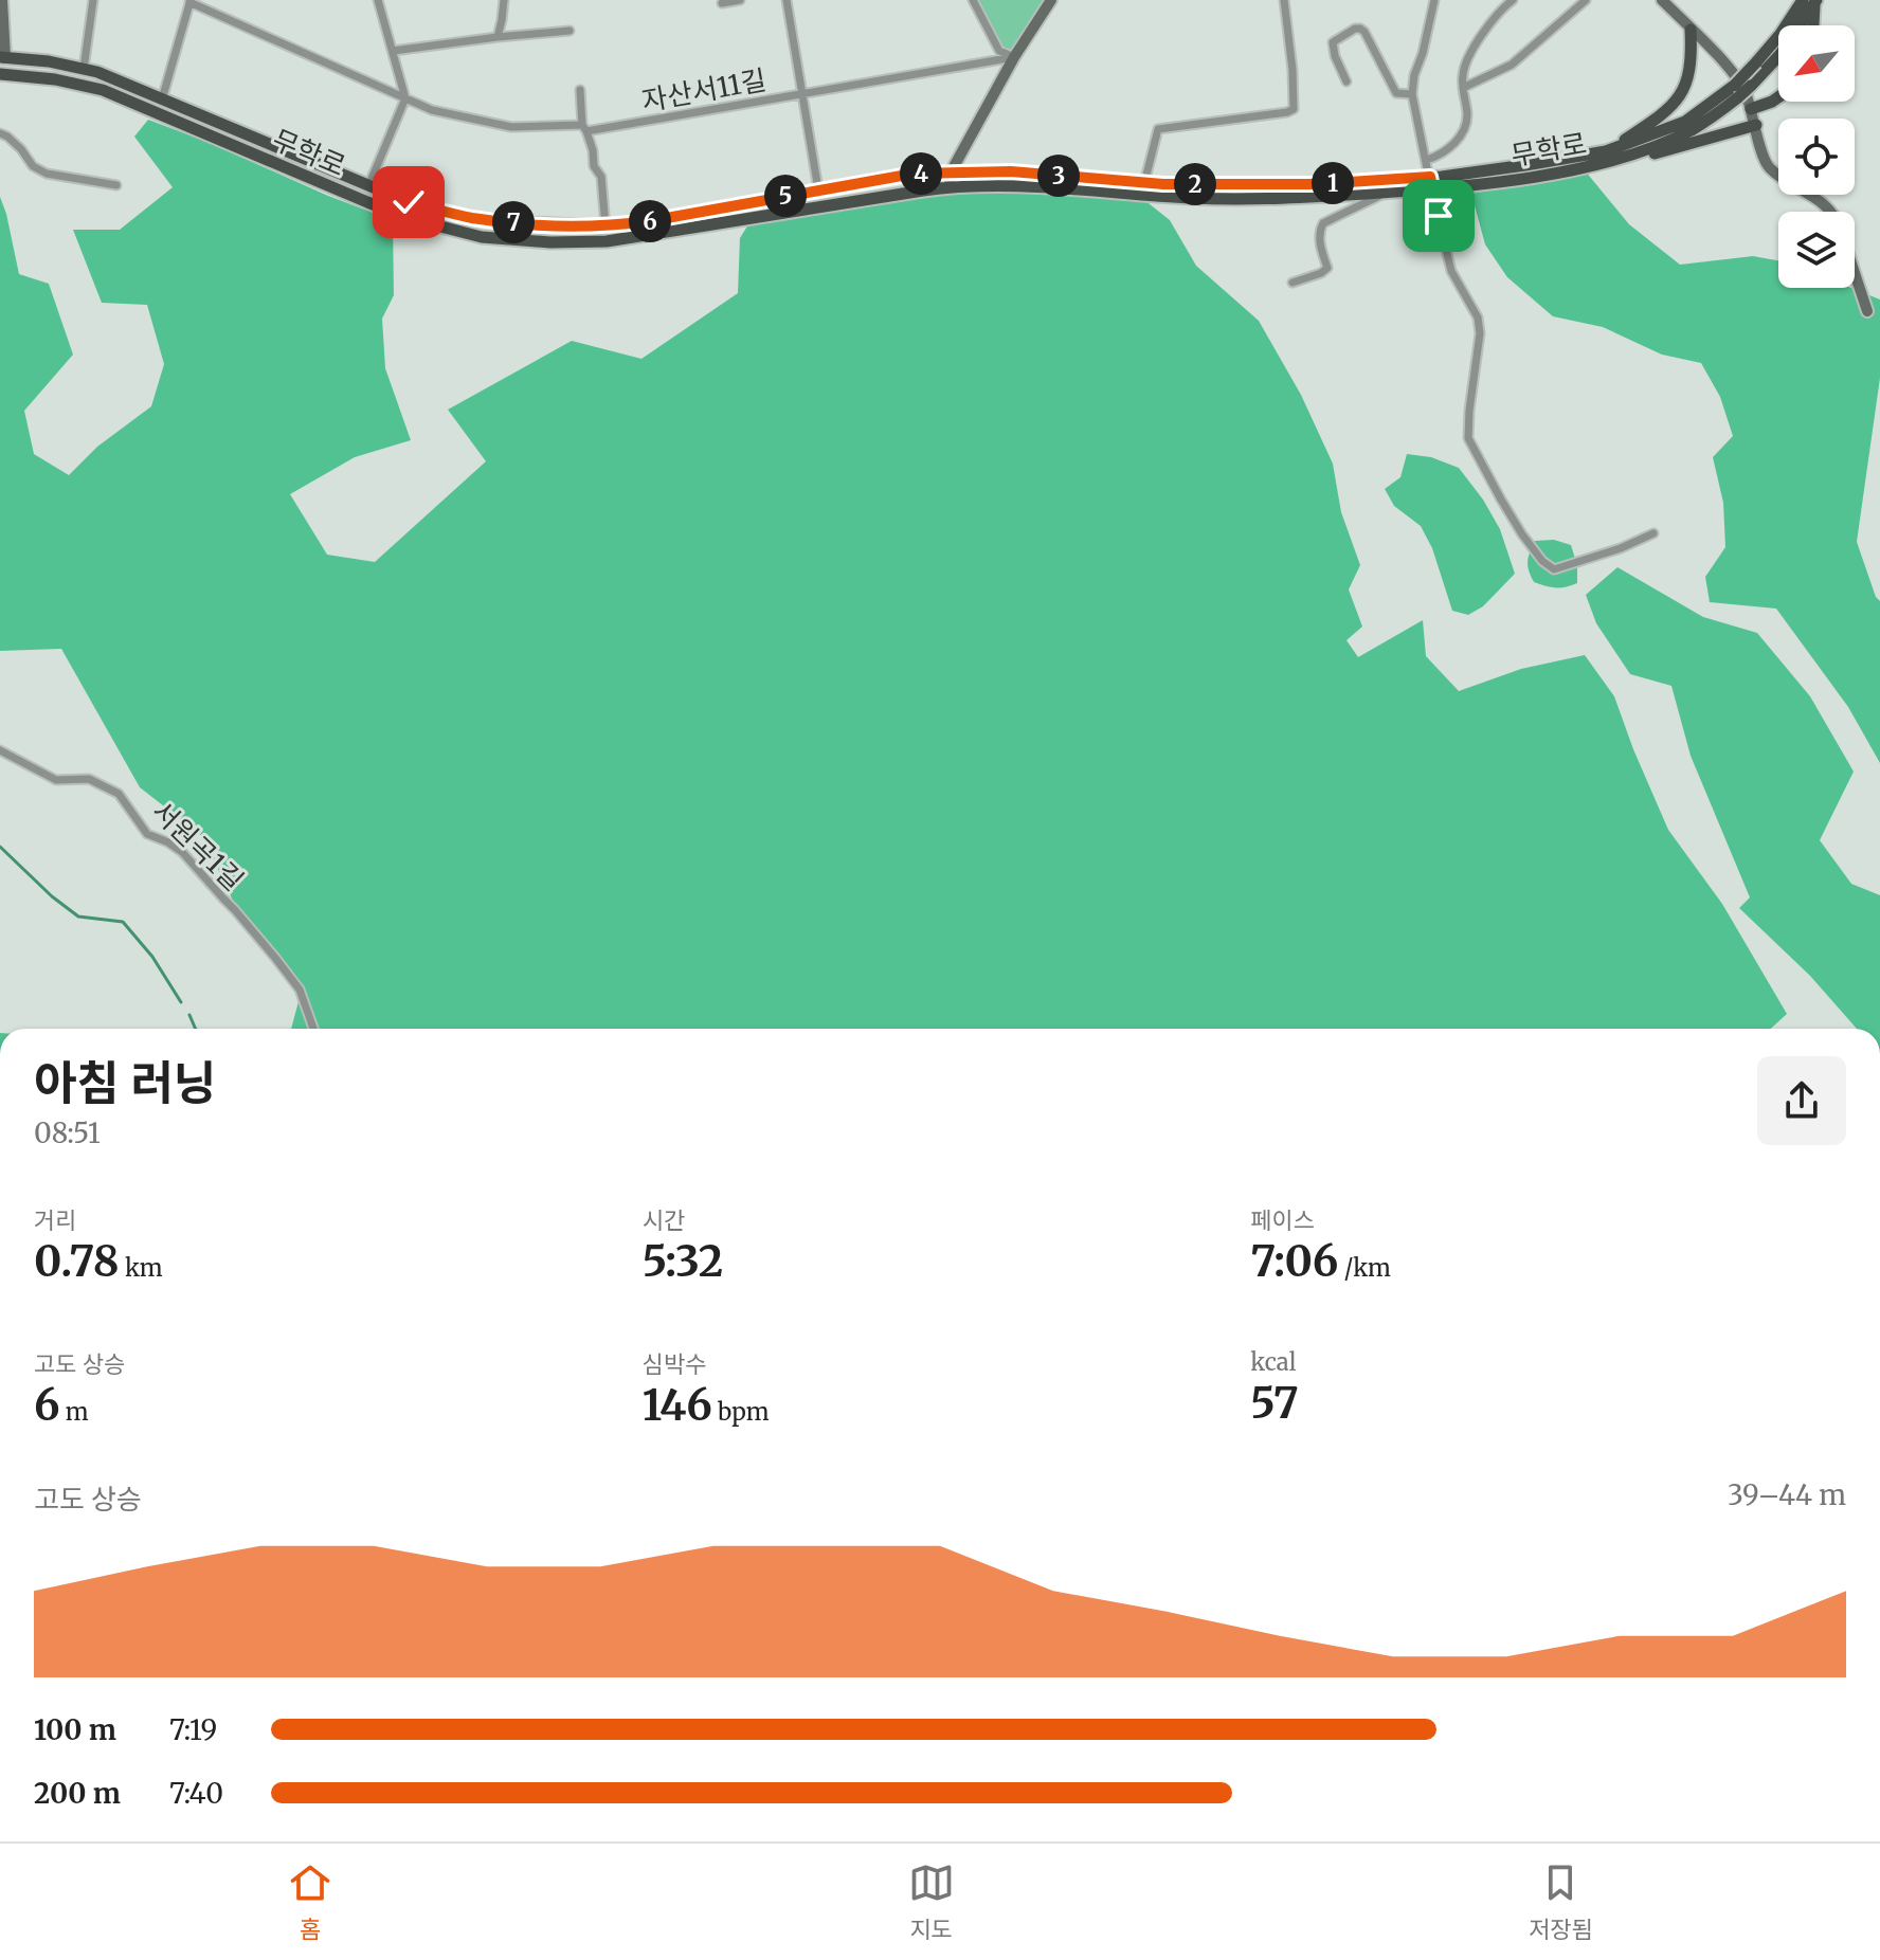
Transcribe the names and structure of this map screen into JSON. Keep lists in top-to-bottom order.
{
  "streets": {
    "main road": ["무학로"],
    "street": ["자산서11길", "서원곡1길"]
  },
  "north": "bottom left",
  "page": {
    "pins": [
      "4",
      "3",
      "1",
      "2",
      "5",
      "6",
      "7"
    ],
    "heading": ["아침 러닝", "08:51"],
    "stats": [
      ["거리", "0.78 km"],
      ["시간", "5:32"],
      ["페이스", "7:06 /km"],
      ["고도 상승", "6 m"],
      ["심박수", "146 bpm"],
      ["kcal", "57"]
    ],
    "chart": ["고도 상승", "39–44 m"],
    "list": [
      {
        "name": "100 m",
        "note": "7:19"
      },
      {
        "name": "200 m",
        "note": "7:40"
      }
    ],
    "tabs": ["홈", "지도", "저장됨"]
  }
}
